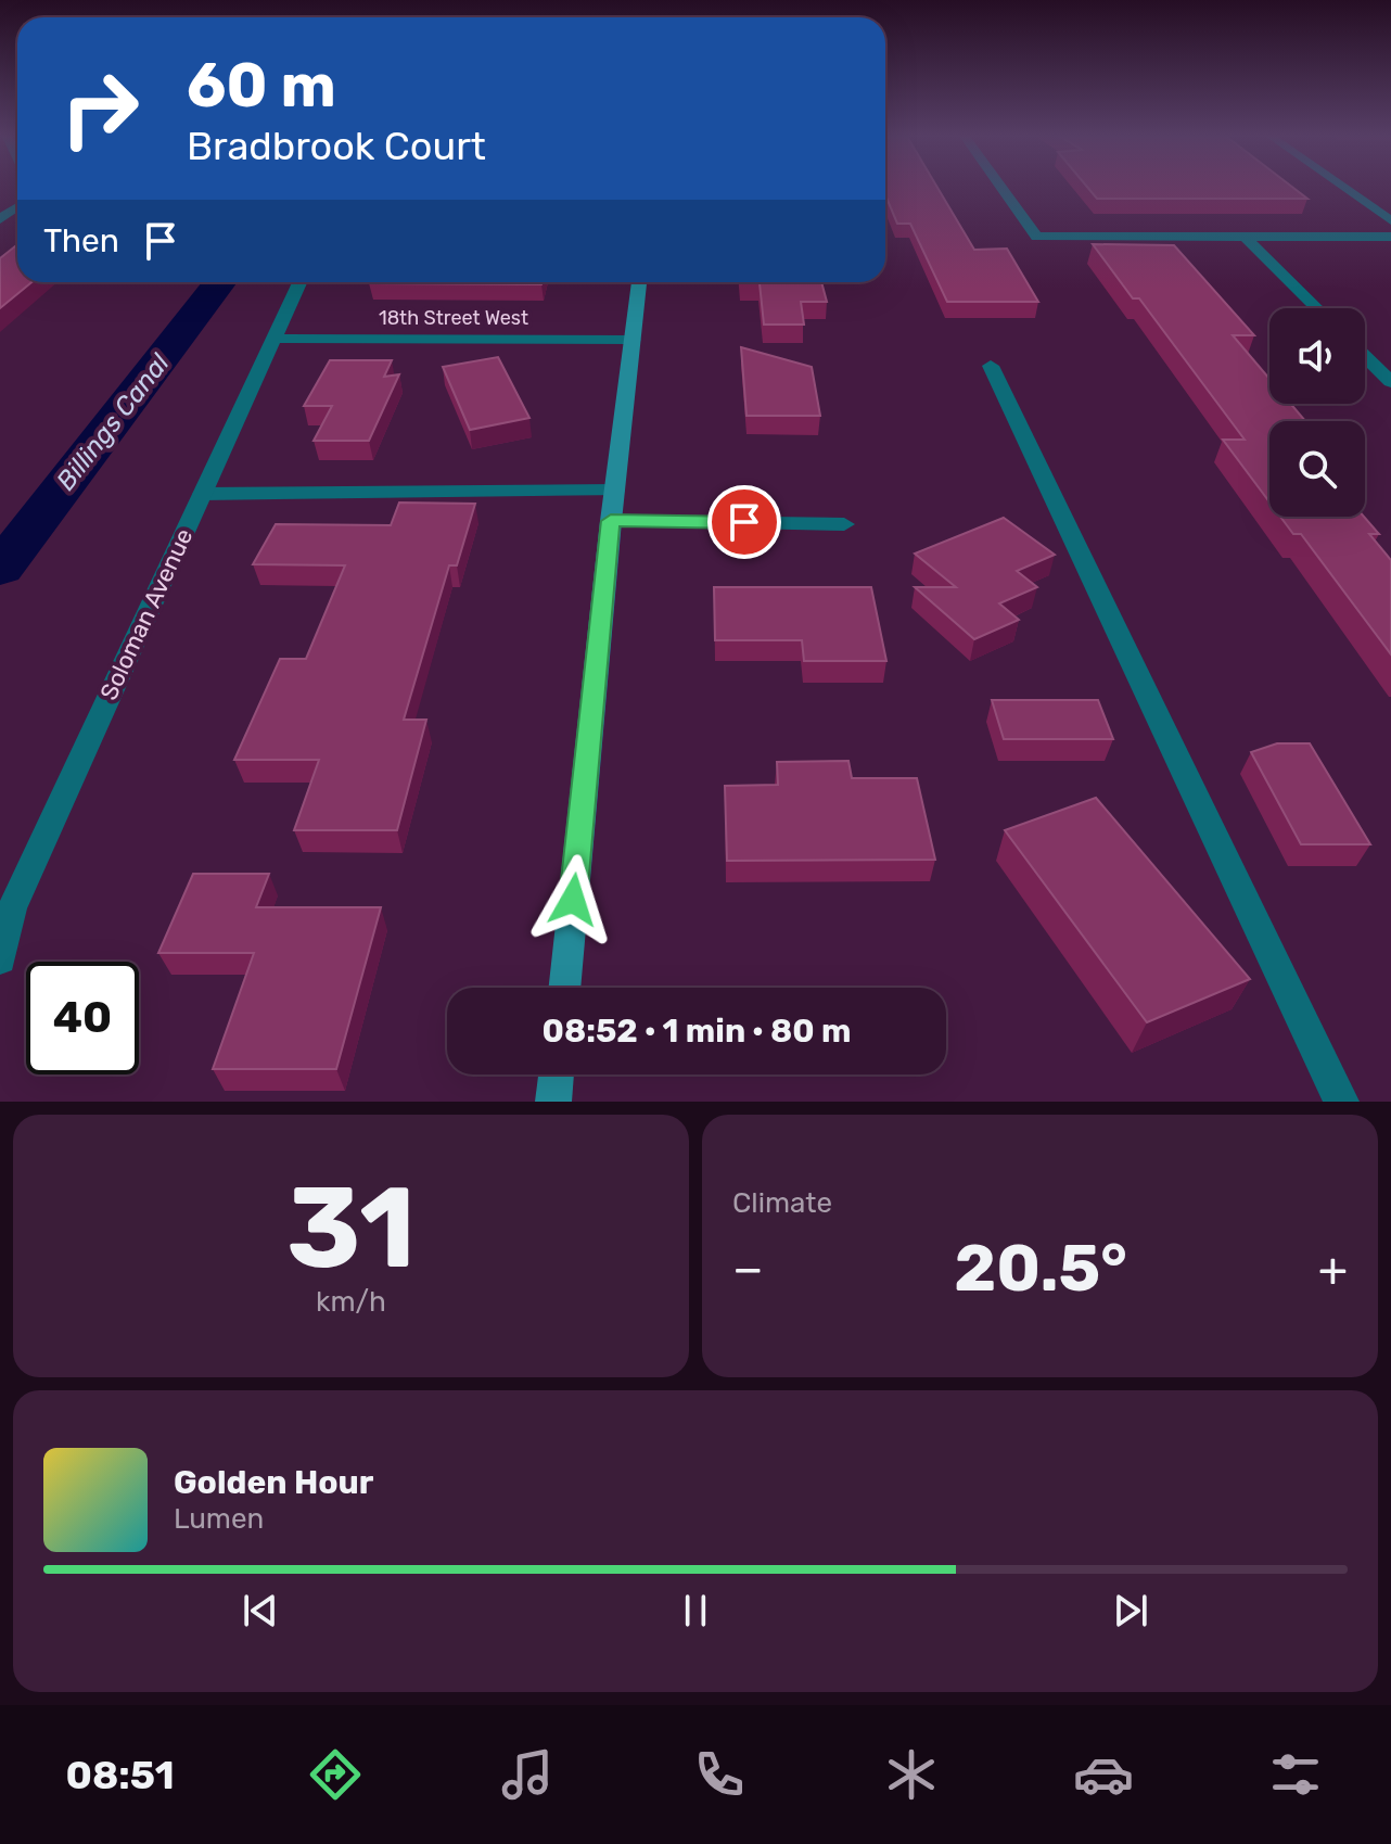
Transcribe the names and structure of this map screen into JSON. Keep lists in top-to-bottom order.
{
  "streets": {
    "street": ["18th Street West", "Soloman Avenue"]
  },
  "crossings": [
    ["18th Street West", "Soloman Avenue"]
  ],
  "water": ["Billings Canal"],
  "page": {
    "turn": ["60 m", "Bradbrook Court"],
    "then": "Then",
    "limit": "40",
    "trip": "08:52 · 1 min · 80 m",
    "tile": [
      ["31", "km/h"],
      "Climate"
    ],
    "heat": ["−", "20.5°", "+"],
    "song": ["Golden Hour", "Lumen"],
    "tabs": "08:51"
  }
}
